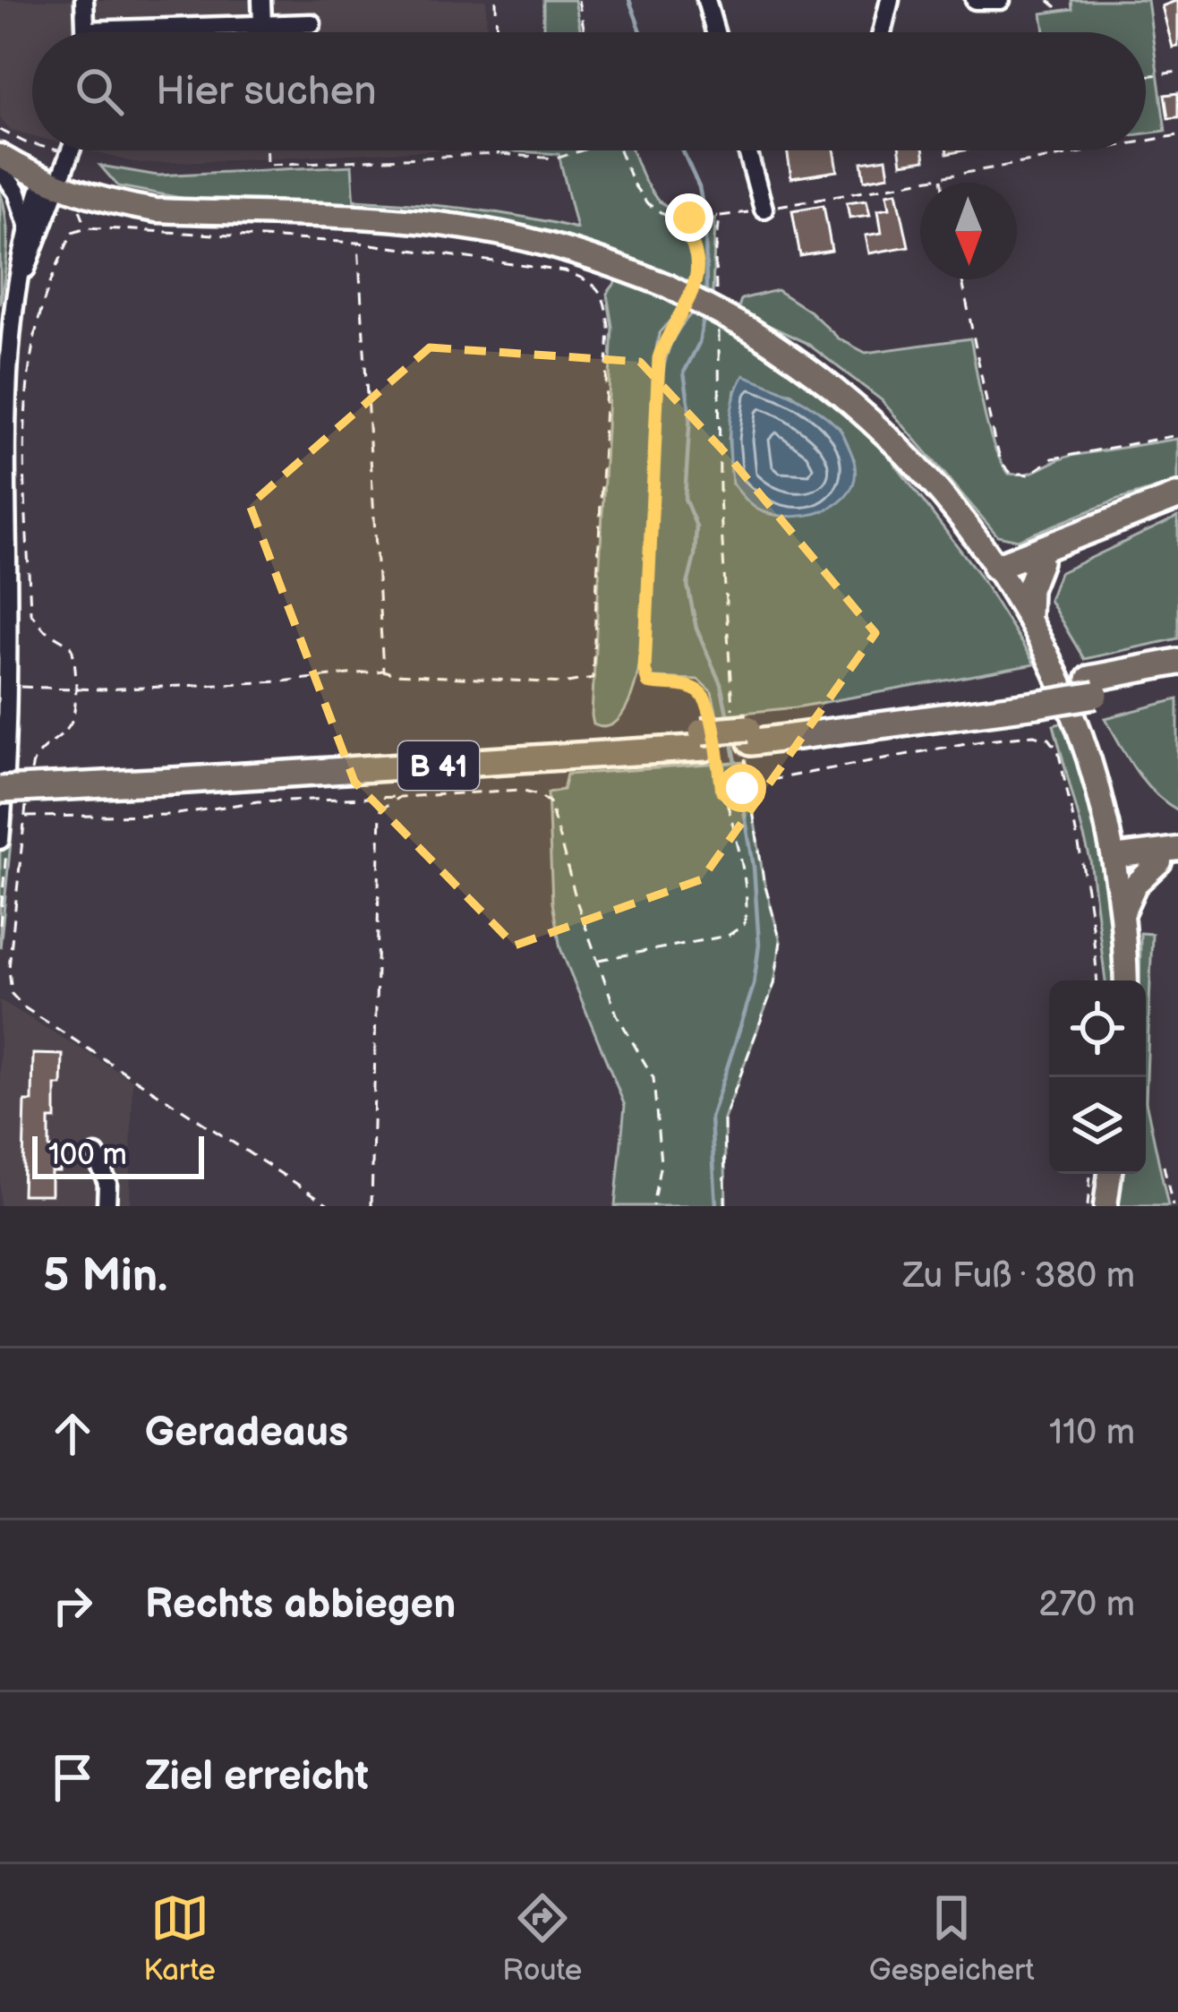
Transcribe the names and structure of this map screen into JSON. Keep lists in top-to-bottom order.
{
  "streets": {
    "highway": ["B 41"]
  },
  "scale_bar": "100 m",
  "north": "bottom",
  "page": {
    "search": "Hier suchen",
    "scale": "100 m",
    "heading": ["5 Min.", "Zu Fuß · 380 m"],
    "list": [
      ["Geradeaus", "110 m"],
      ["Rechts abbiegen", "270 m"],
      "Ziel erreicht"
    ],
    "nav": ["Karte", "Route", "Gespeichert"]
  }
}
